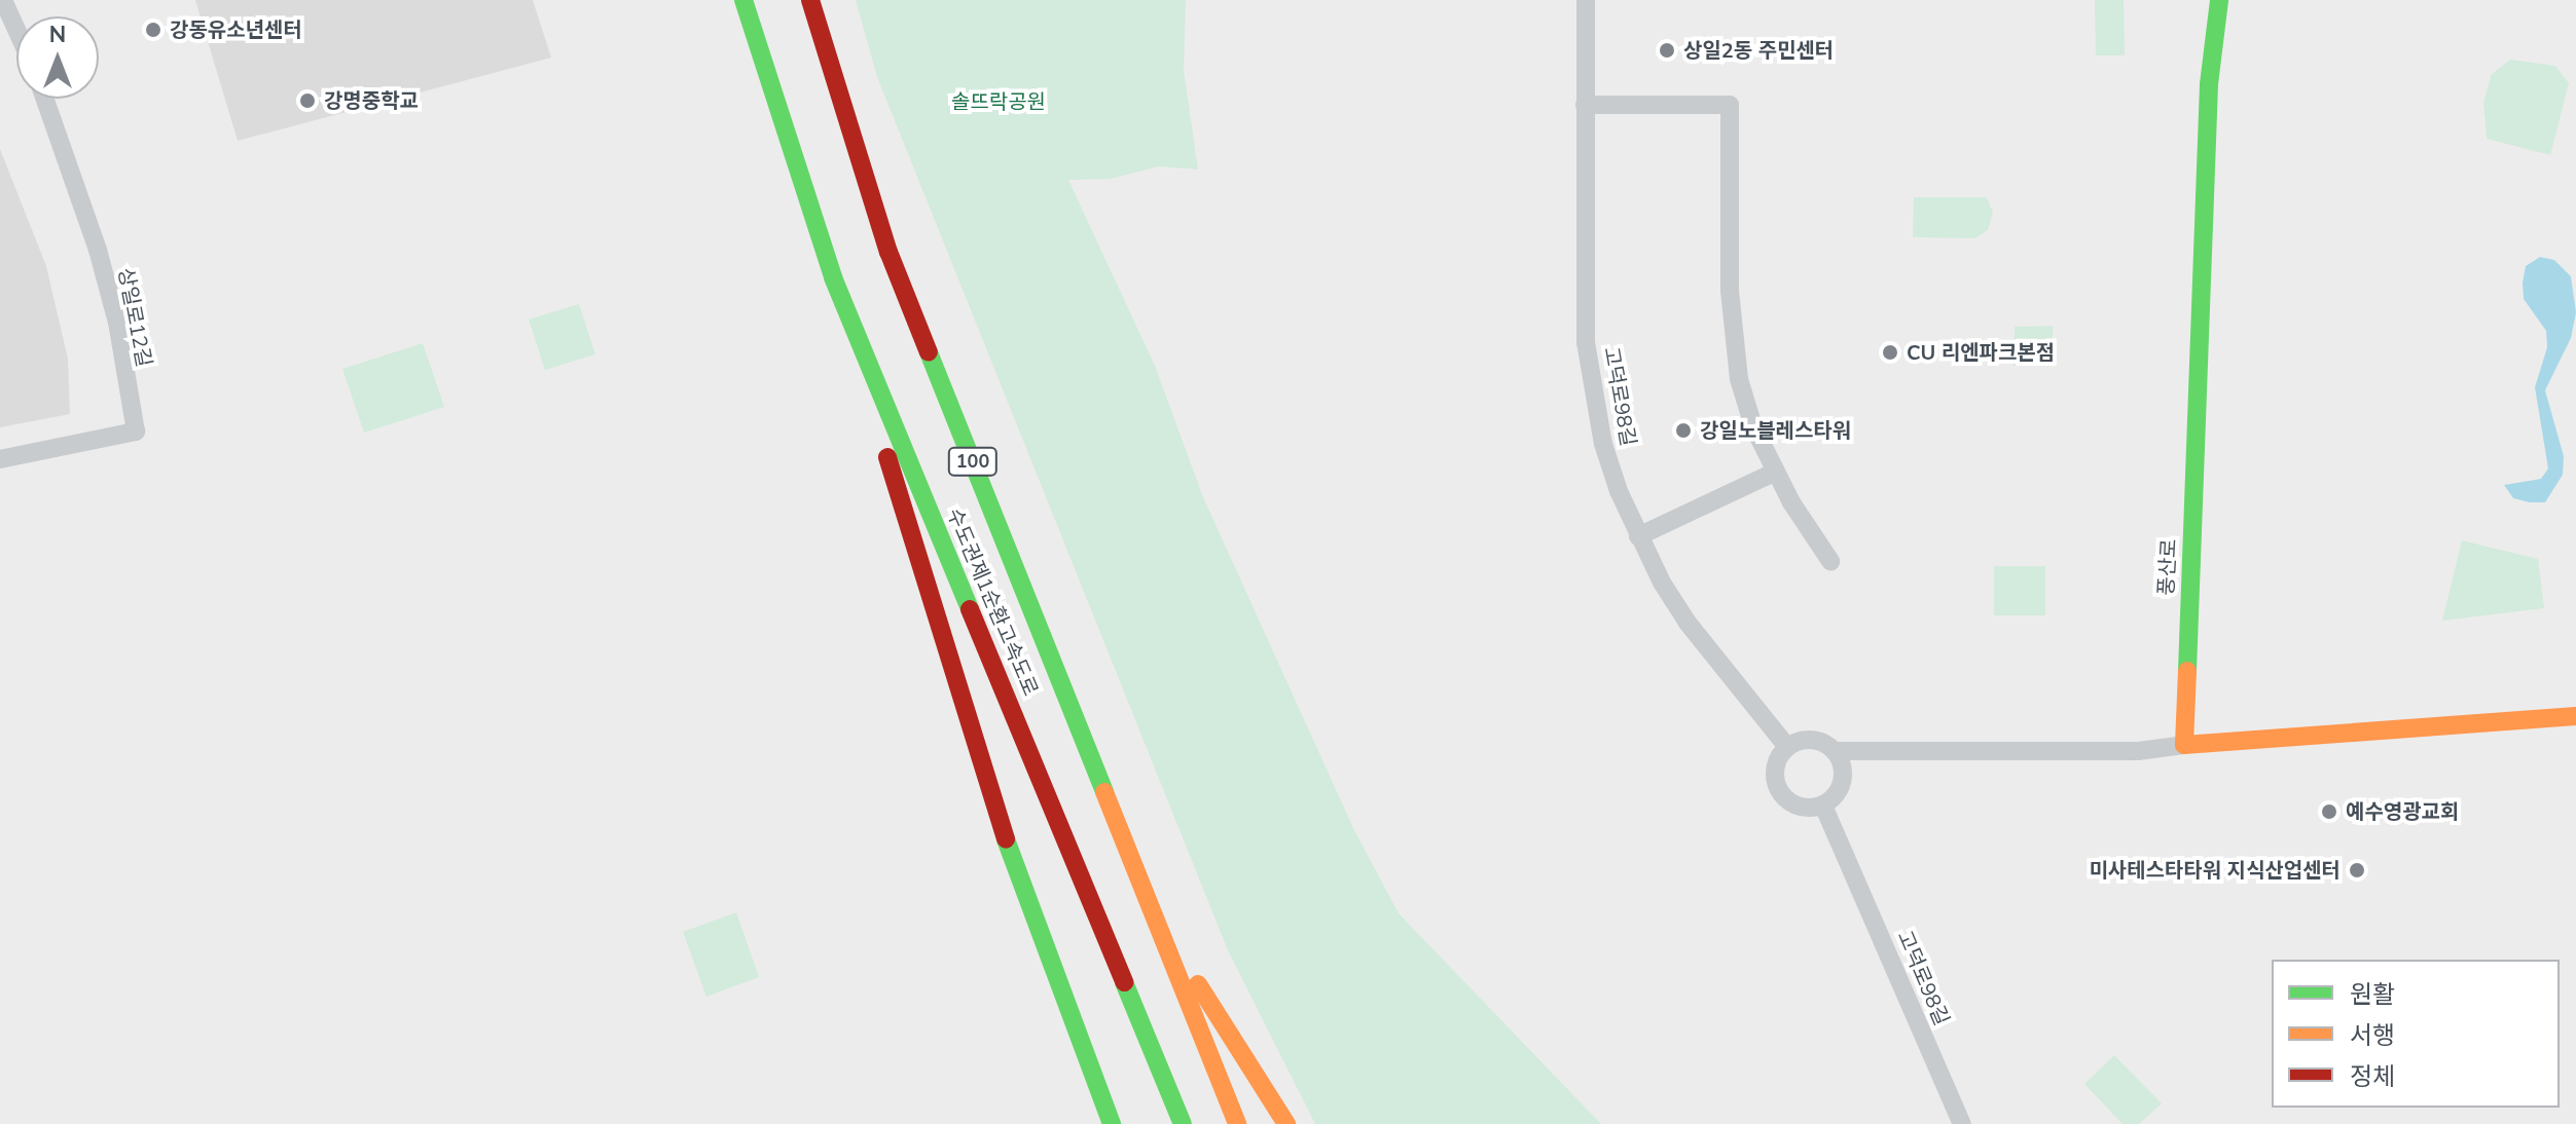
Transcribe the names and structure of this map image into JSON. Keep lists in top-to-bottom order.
{
  "streets": {
    "main road": ["100", "풍산로", "수도권제1순환고속도로"],
    "street": ["상일로12길", "고덕로98길"]
  },
  "parks": ["솔뜨락공원"],
  "places": [
    "강동유소년센터",
    "상일2동 주민센터",
    "강명중학교",
    "CU 리엔파크본점",
    "강일노블레스타워",
    "예수영광교회",
    "미사테스타타워 지식산업센터"
  ],
  "legend": ["원활", "서행", "정체"],
  "north": "top"
}
